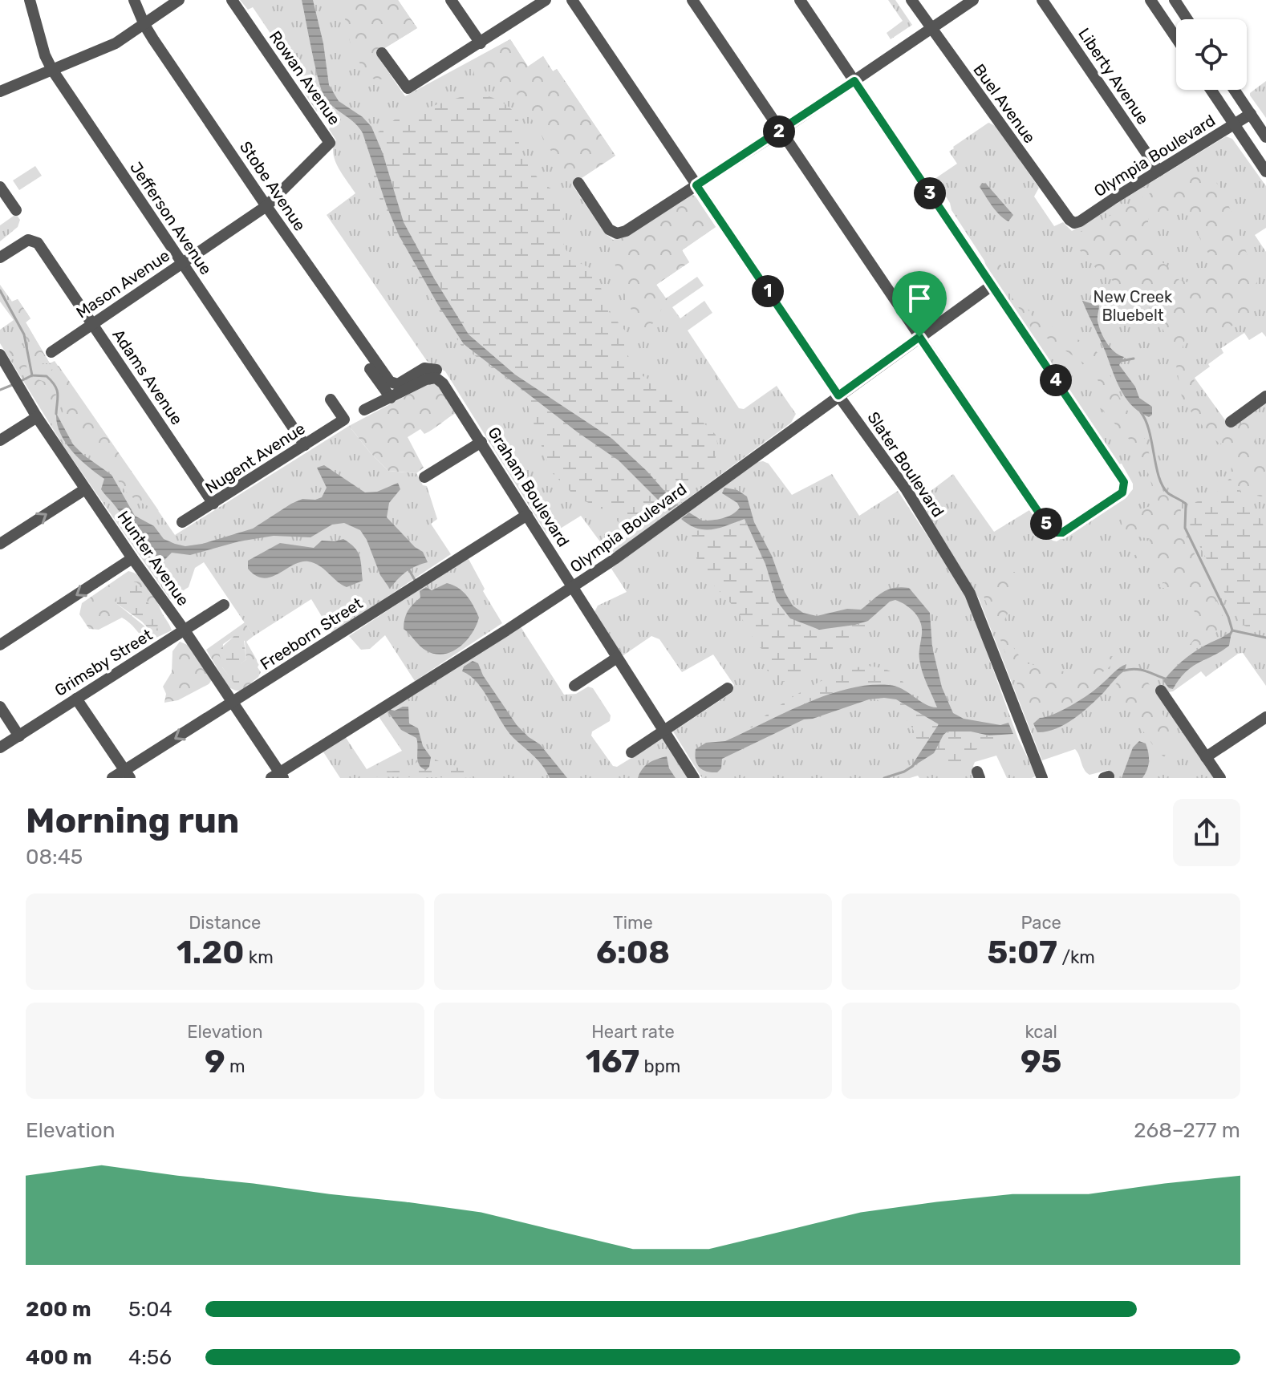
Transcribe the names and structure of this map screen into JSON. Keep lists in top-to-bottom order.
{
  "streets": {
    "street": [
      "Liberty Avenue",
      "Rowan Avenue",
      "Buel Avenue",
      "Olympia Boulevard",
      "Stobe Avenue",
      "Jefferson Avenue",
      "Mason Avenue",
      "Adams Avenue",
      "Nugent Avenue",
      "Slater Boulevard",
      "Graham Boulevard",
      "Hunter Avenue",
      "Freeborn Street",
      "Grimsby Street"
    ]
  },
  "crossings": [
    ["Liberty Avenue", "Olympia Boulevard"],
    ["Rowan Avenue", "Mason Avenue"],
    ["Buel Avenue", "Olympia Boulevard"],
    ["Olympia Boulevard", "Slater Boulevard"],
    ["Olympia Boulevard", "Graham Boulevard"],
    ["Olympia Boulevard", "Hunter Avenue"],
    ["Stobe Avenue", "Mason Avenue"],
    ["Stobe Avenue", "Graham Boulevard"],
    ["Jefferson Avenue", "Mason Avenue"],
    ["Jefferson Avenue", "Nugent Avenue"],
    ["Mason Avenue", "Adams Avenue"],
    ["Adams Avenue", "Nugent Avenue"],
    ["Graham Boulevard", "Freeborn Street"],
    ["Hunter Avenue", "Freeborn Street"],
    ["Hunter Avenue", "Grimsby Street"]
  ],
  "parks": ["New Creek Bluebelt"],
  "page": {
    "pins": [
      "2",
      "3",
      "1",
      "4",
      "5"
    ],
    "heading": ["Morning run", "08:45"],
    "stats": [
      ["Distance", "1.20 km"],
      ["Time", "6:08"],
      ["Pace", "5:07 /km"],
      ["Elevation", "9 m"],
      ["Heart rate", "167 bpm"],
      ["kcal", "95"]
    ],
    "chart": ["Elevation", "268–277 m"],
    "list": [
      {
        "name": "200 m",
        "note": "5:04"
      },
      {
        "name": "400 m",
        "note": "4:56"
      }
    ]
  }
}
